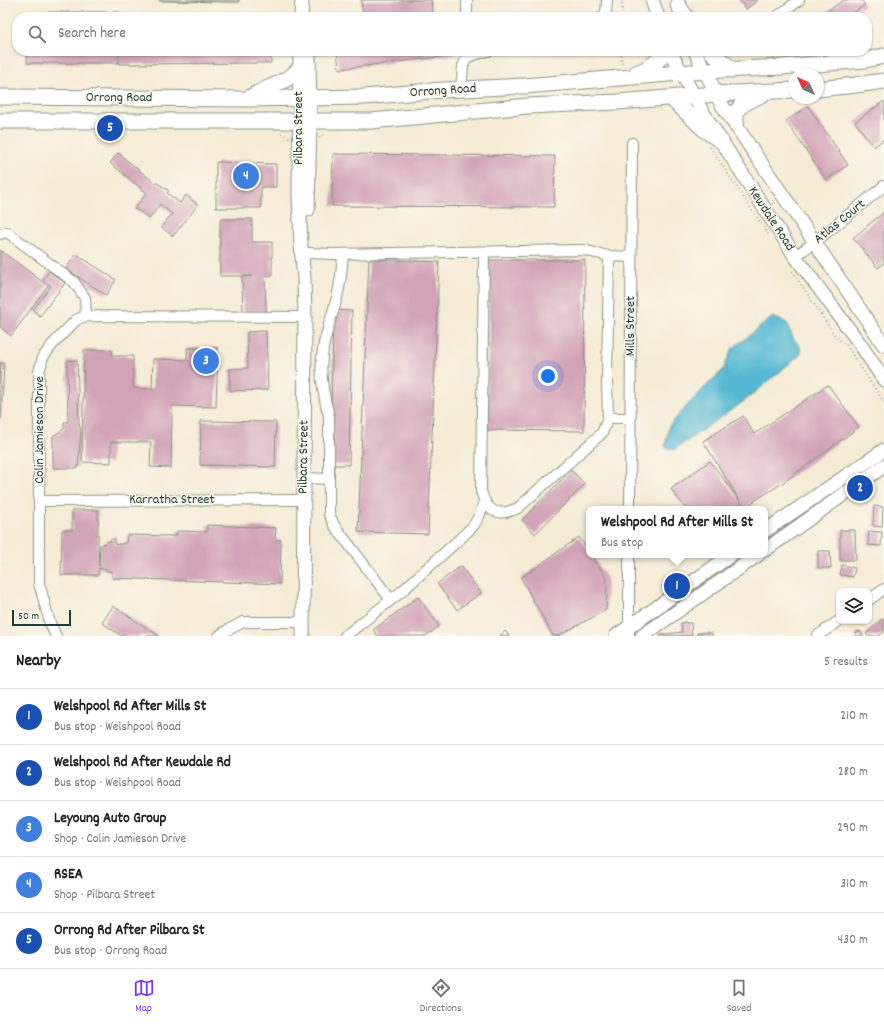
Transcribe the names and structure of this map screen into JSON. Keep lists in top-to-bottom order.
{
  "streets": {
    "highway": ["Orrong Road"],
    "main road": ["Pilbara Street", "Kewdale Road"],
    "street": [
      "Atlas Court",
      "Mills Street",
      "Colin Jamieson Drive",
      "Karratha Street"
    ]
  },
  "crossings": [
    ["Orrong Road", "Pilbara Street"],
    ["Orrong Road", "Kewdale Road"],
    ["Pilbara Street", "Karratha Street"],
    ["Kewdale Road", "Atlas Court"],
    ["Colin Jamieson Drive", "Karratha Street"]
  ],
  "scale_bar": "50 m",
  "north": "top left",
  "page": {
    "search": "Search here",
    "pins": [
      "5",
      "4",
      "3",
      "2",
      "1"
    ],
    "popup": ["Welshpool Rd After Mills St", "Bus stop"],
    "scale": "50 m",
    "heading": ["Nearby", "5 results"],
    "list": [
      {
        "mark": "1",
        "name": "Welshpool Rd After Mills St",
        "note": "Bus stop · Welshpool Road",
        "value": "210 m"
      },
      {
        "mark": "2",
        "name": "Welshpool Rd After Kewdale Rd",
        "note": "Bus stop · Welshpool Road",
        "value": "280 m"
      },
      {
        "mark": "3",
        "name": "Leyoung Auto Group",
        "note": "Shop · Colin Jamieson Drive",
        "value": "290 m"
      },
      {
        "mark": "4",
        "name": "RSEA",
        "note": "Shop · Pilbara Street",
        "value": "310 m"
      },
      {
        "mark": "5",
        "name": "Orrong Rd After Pilbara St",
        "note": "Bus stop · Orrong Road",
        "value": "430 m"
      }
    ],
    "nav": ["Map", "Directions", "Saved"]
  }
}
